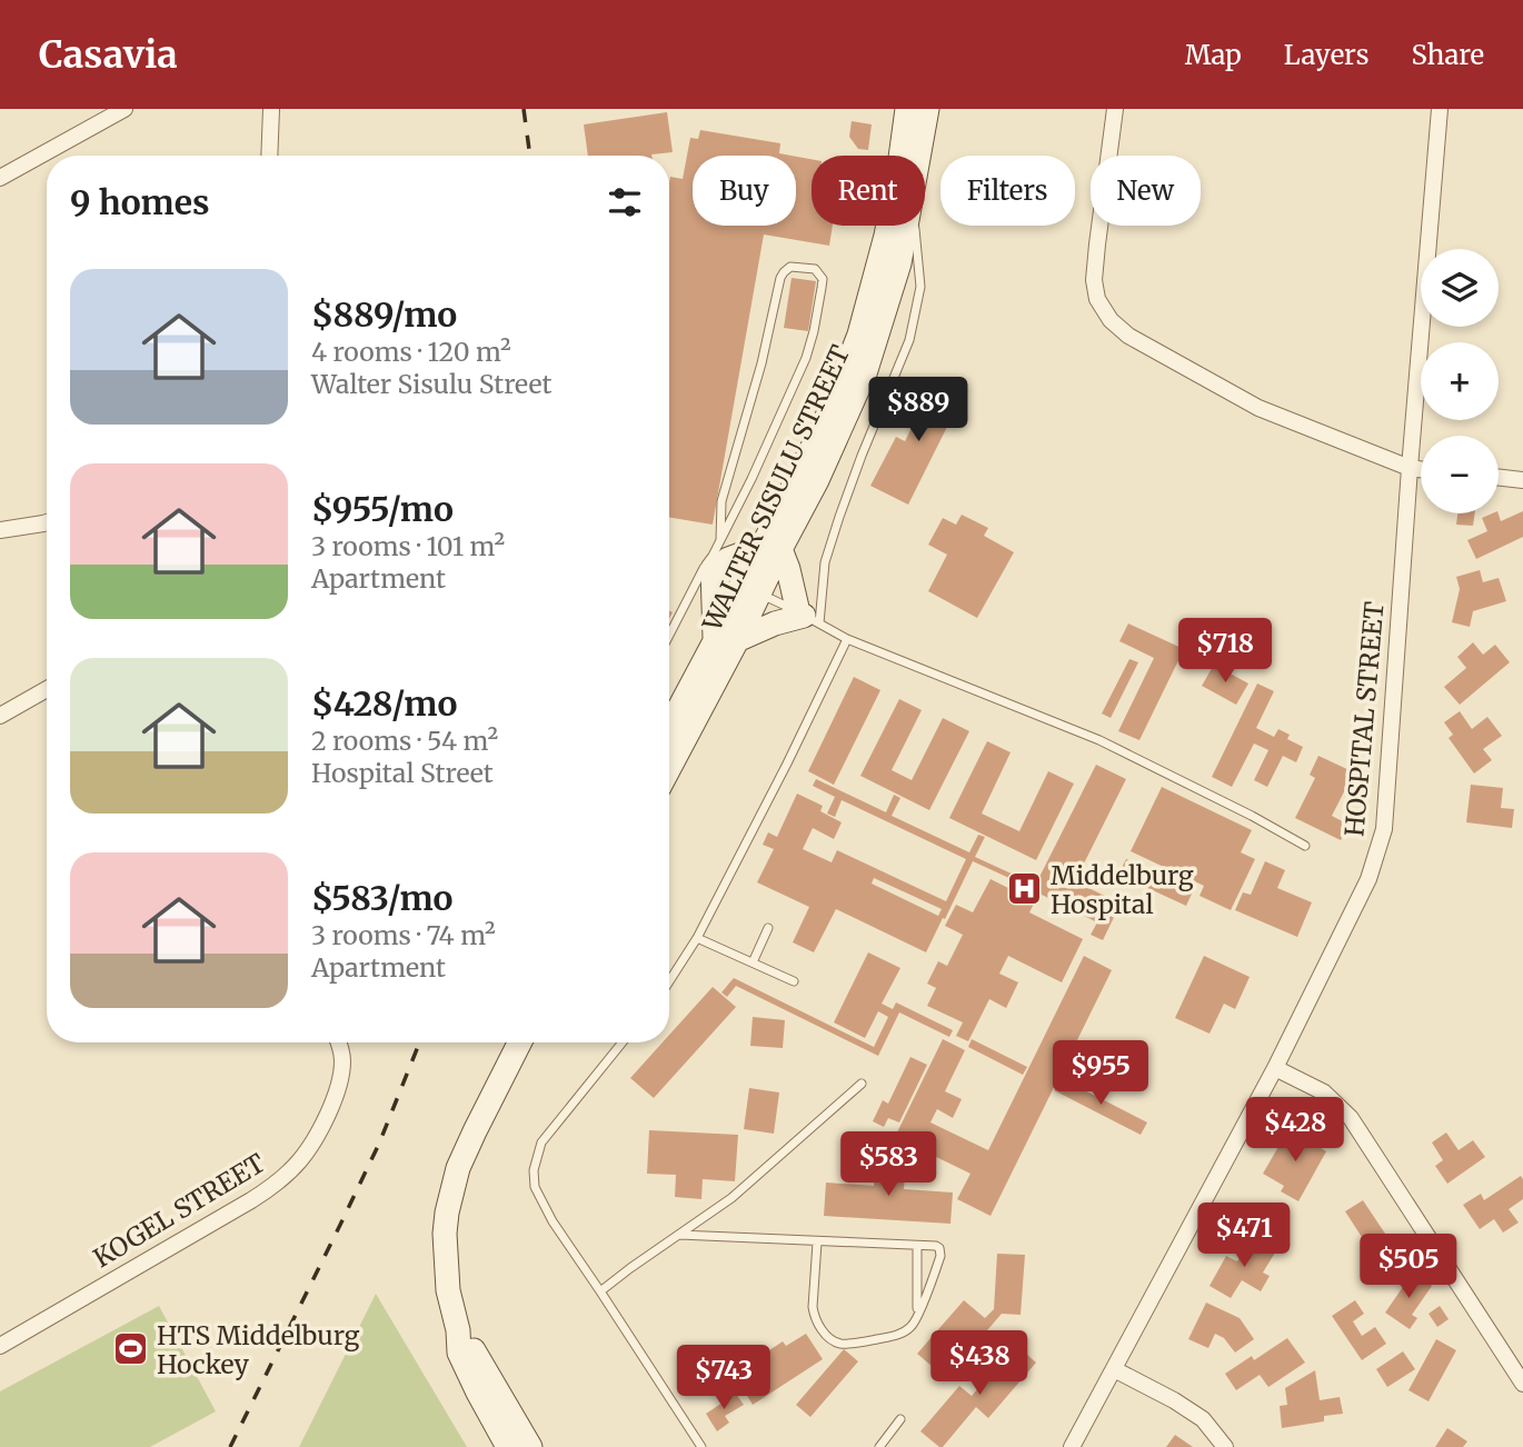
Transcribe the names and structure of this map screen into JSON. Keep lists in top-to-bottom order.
{
  "streets": {
    "main road": ["WALTER SISULU STREET"],
    "street": ["HOSPITAL STREET", "KOGEL STREET"]
  },
  "places": {
    "hospital": ["Middelburg Hospital"],
    "sports": ["HTS Middelburg Hockey"]
  },
  "page": {
    "header": "Casavia",
    "nav": ["Map", "Layers", "Share"],
    "chip": [
      "Buy",
      "Rent",
      "Filters",
      "New"
    ],
    "heading": "9 homes",
    "map_buttons": ["+", "−"],
    "list": [
      {
        "name": "$889/mo",
        "note": "4 rooms · 120 m² · Walter Sisulu Street"
      },
      {
        "name": "$955/mo",
        "note": "3 rooms · 101 m² · Apartment"
      },
      {
        "name": "$428/mo",
        "note": "2 rooms · 54 m² · Hospital Street"
      },
      {
        "name": "$583/mo",
        "note": "3 rooms · 74 m² · Apartment"
      }
    ],
    "price": [
      "$889",
      "$718",
      "$955",
      "$428",
      "$583",
      "$471",
      "$505",
      "$438",
      "$743"
    ]
  }
}
